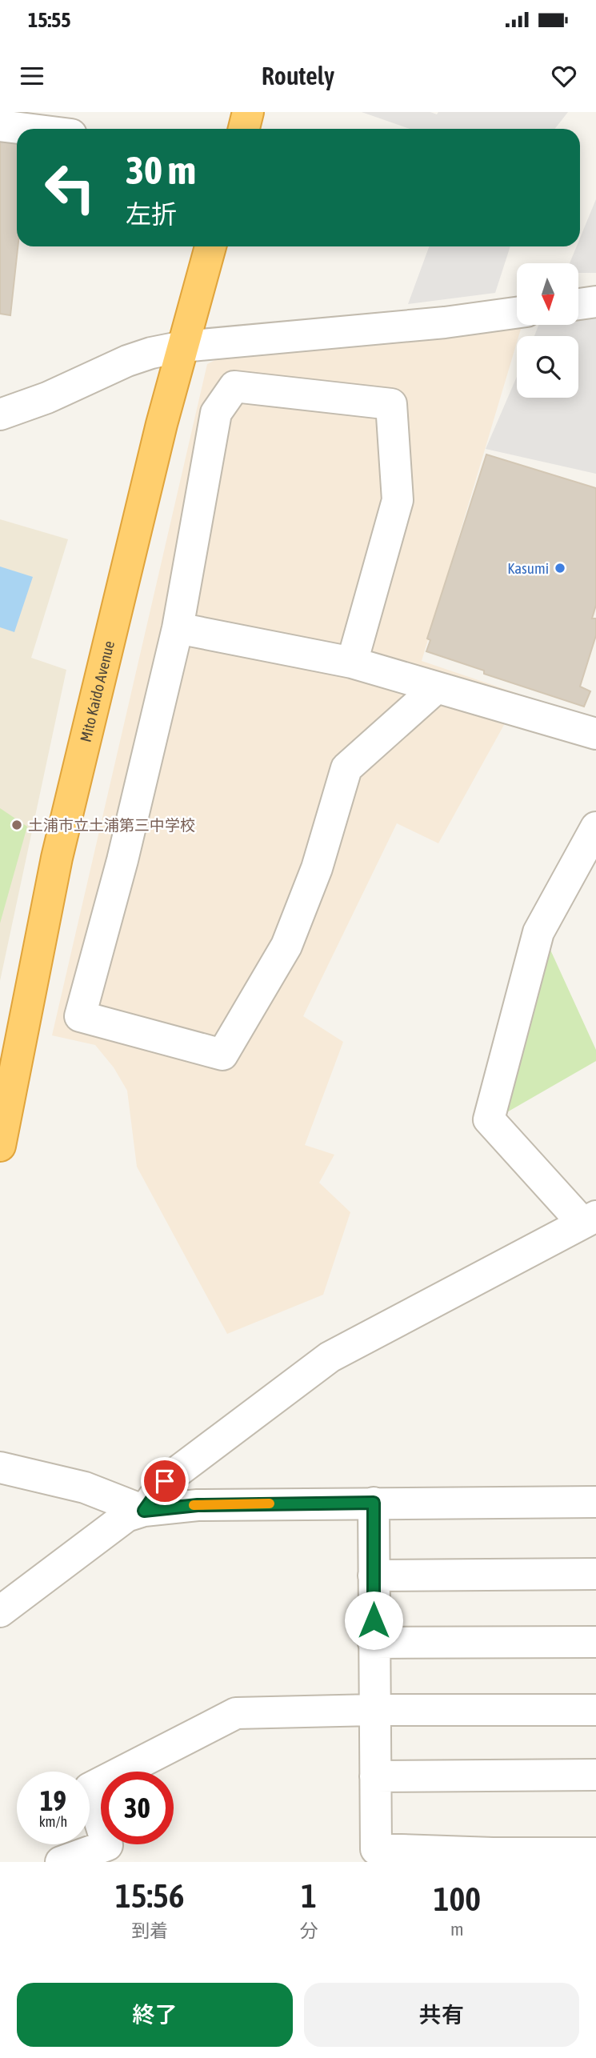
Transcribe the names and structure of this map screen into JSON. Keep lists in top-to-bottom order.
{
  "streets": {
    "highway": ["Mito Kaido Avenue"]
  },
  "places": ["Kasumi", "土浦市立土浦第三中学校"],
  "north": "bottom",
  "page": {
    "status": "15:55",
    "header": "Routely",
    "turn": ["30 m", "左折"],
    "speed": "19 km/h",
    "limit": "30",
    "eta": [
      "15:56",
      "到着",
      "1",
      "分",
      "100",
      "m"
    ],
    "buttons": ["終了", "共有"]
  }
}
